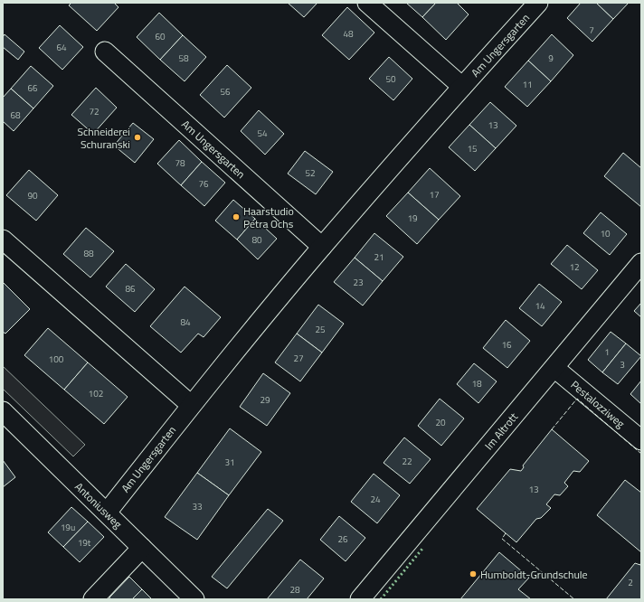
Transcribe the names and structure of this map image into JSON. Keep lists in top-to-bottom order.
{
  "streets": {
    "street": [
      "Am Ungersgarten",
      "Pestalozziweg",
      "Im Altrott",
      "Antoniusweg"
    ]
  },
  "crossings": [
    ["Am Ungersgarten", "Antoniusweg"],
    ["Pestalozziweg", "Im Altrott"]
  ],
  "places": ["Schneiderei Schuranski", "Haarstudio Petra Ochs", "Humboldt-Grundschule"],
  "house_numbers": [
    "7",
    "48",
    "60",
    "64",
    "58",
    "9",
    "50",
    "11",
    "66",
    "56",
    "72",
    "68",
    "13",
    "54",
    "15",
    "78",
    "52",
    "76",
    "17",
    "90",
    "19",
    "10",
    "80",
    "88",
    "21",
    "12",
    "23",
    "86",
    "14",
    "84",
    "25",
    "16",
    "1",
    "27",
    "100",
    "3",
    "18",
    "102",
    "29",
    "20",
    "22",
    "31",
    "13",
    "24",
    "33",
    "19u",
    "26",
    "19t",
    "2",
    "28"
  ]
}
